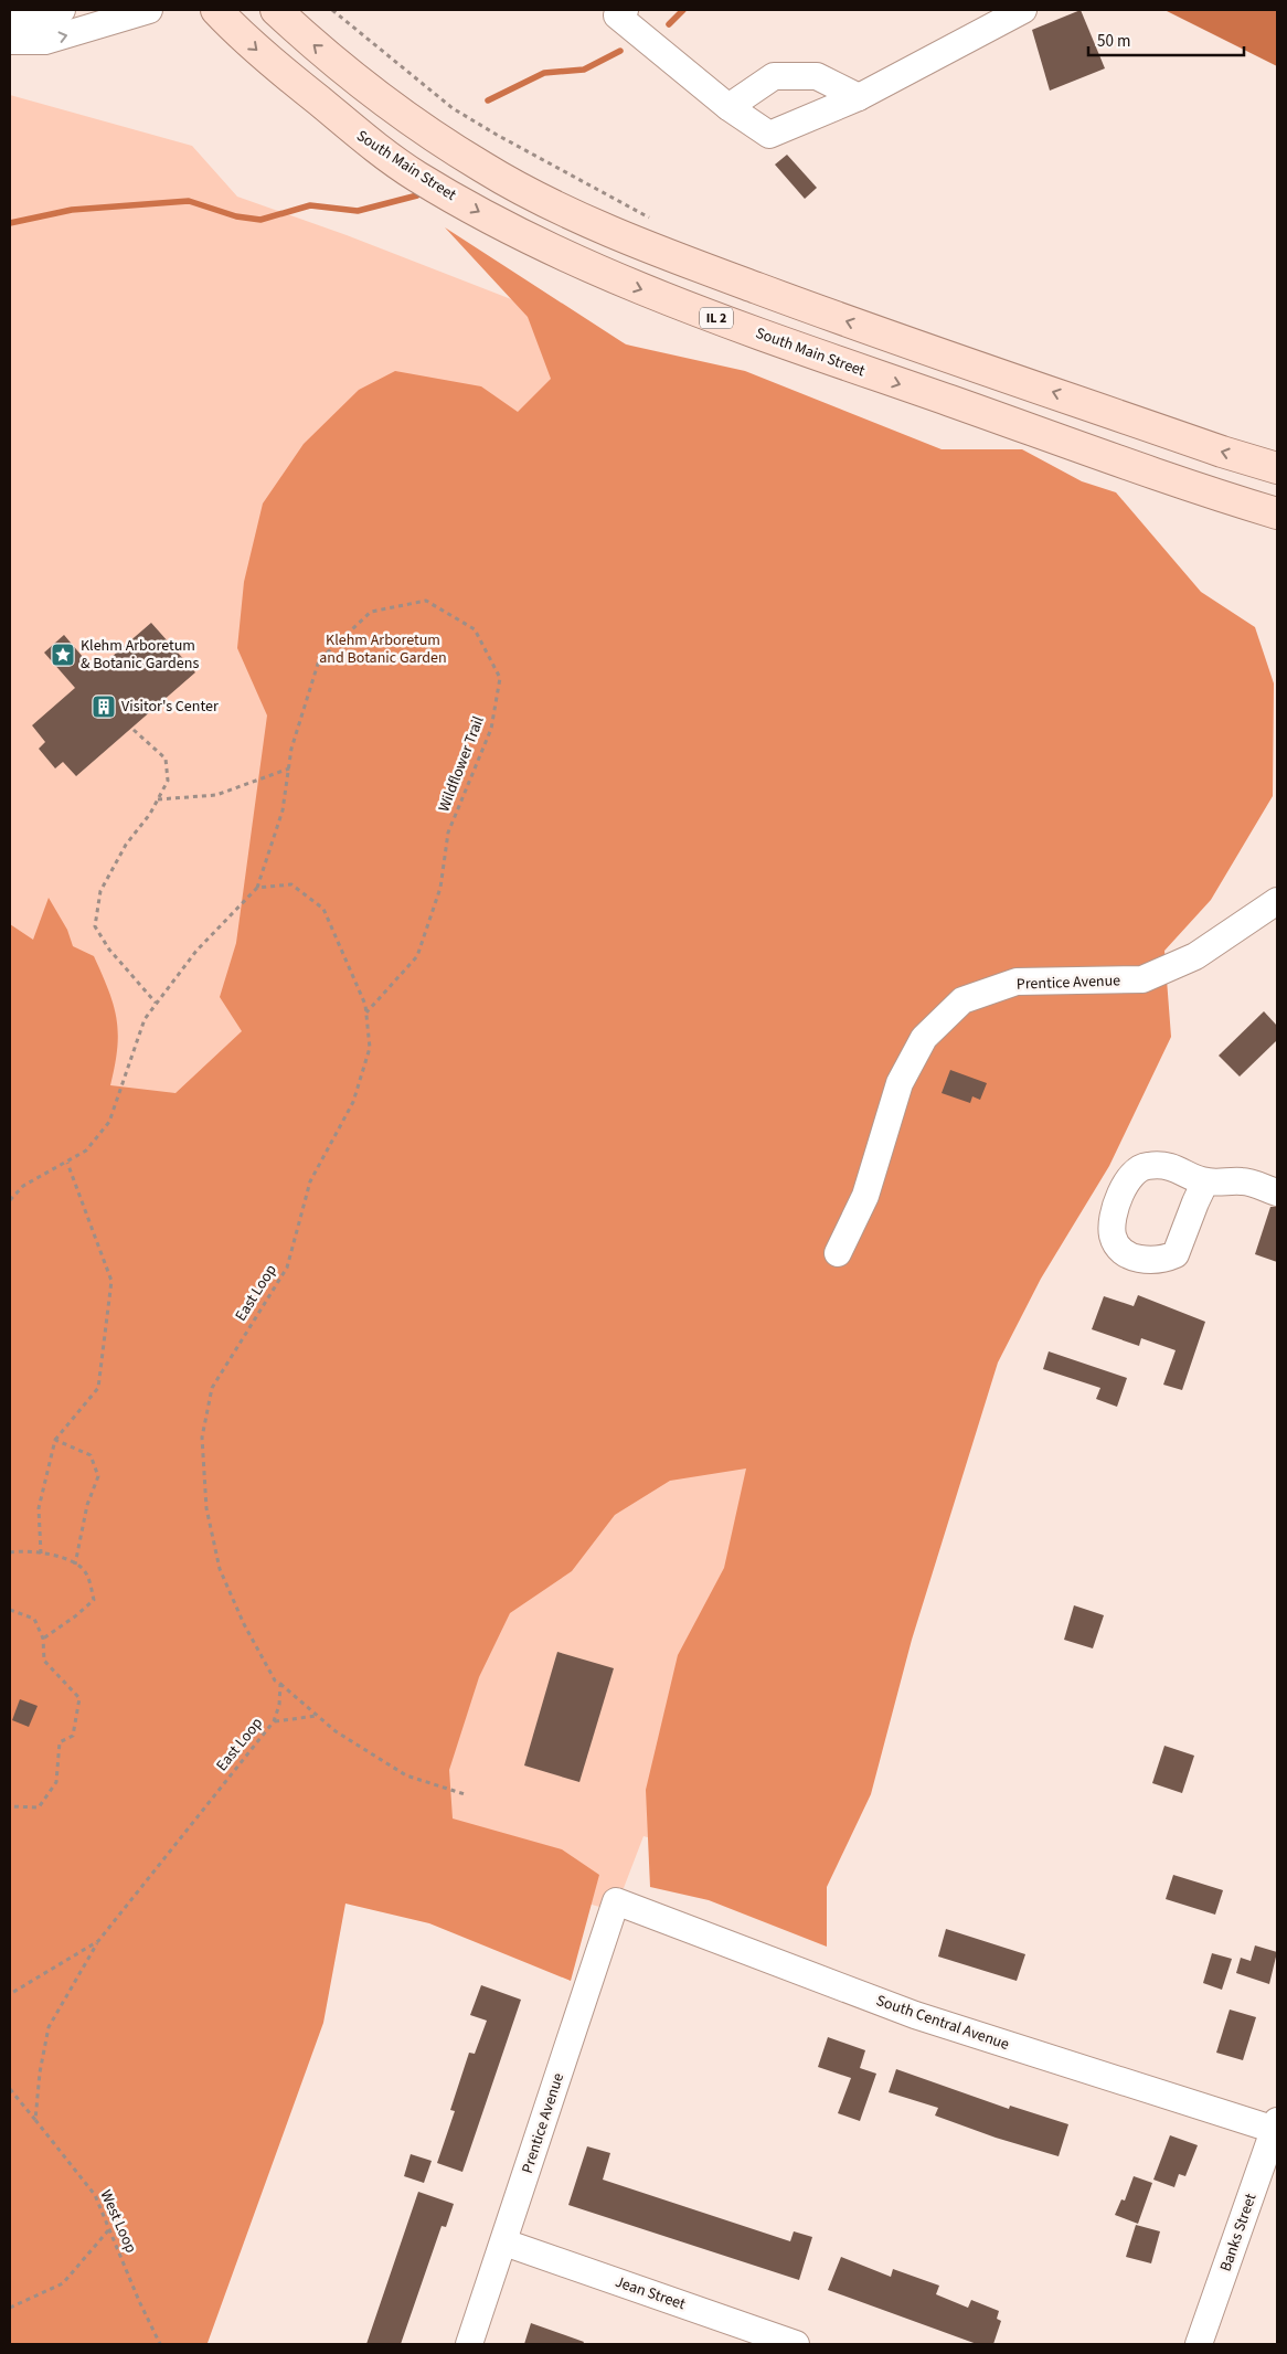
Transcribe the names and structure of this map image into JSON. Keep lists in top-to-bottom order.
{
  "streets": {
    "main road": ["South Main Street", "IL 2"],
    "street": [
      "Prentice Avenue",
      "South Central Avenue",
      "Banks Street",
      "Jean Street"
    ],
    "path": ["Wildflower Trail", "East Loop", "West Loop"]
  },
  "crossings": [
    ["Wildflower Trail", "East Loop"],
    ["Prentice Avenue", "South Central Avenue"],
    ["Prentice Avenue", "Jean Street"],
    ["South Central Avenue", "Banks Street"]
  ],
  "parks": ["Klehm Arboretum and Botanic Garden"],
  "places": {
    "place": ["Klehm Arboretum & Botanic Gardens"],
    "building": ["Visitor's Center"]
  },
  "scale_bar": "50 m"
}
